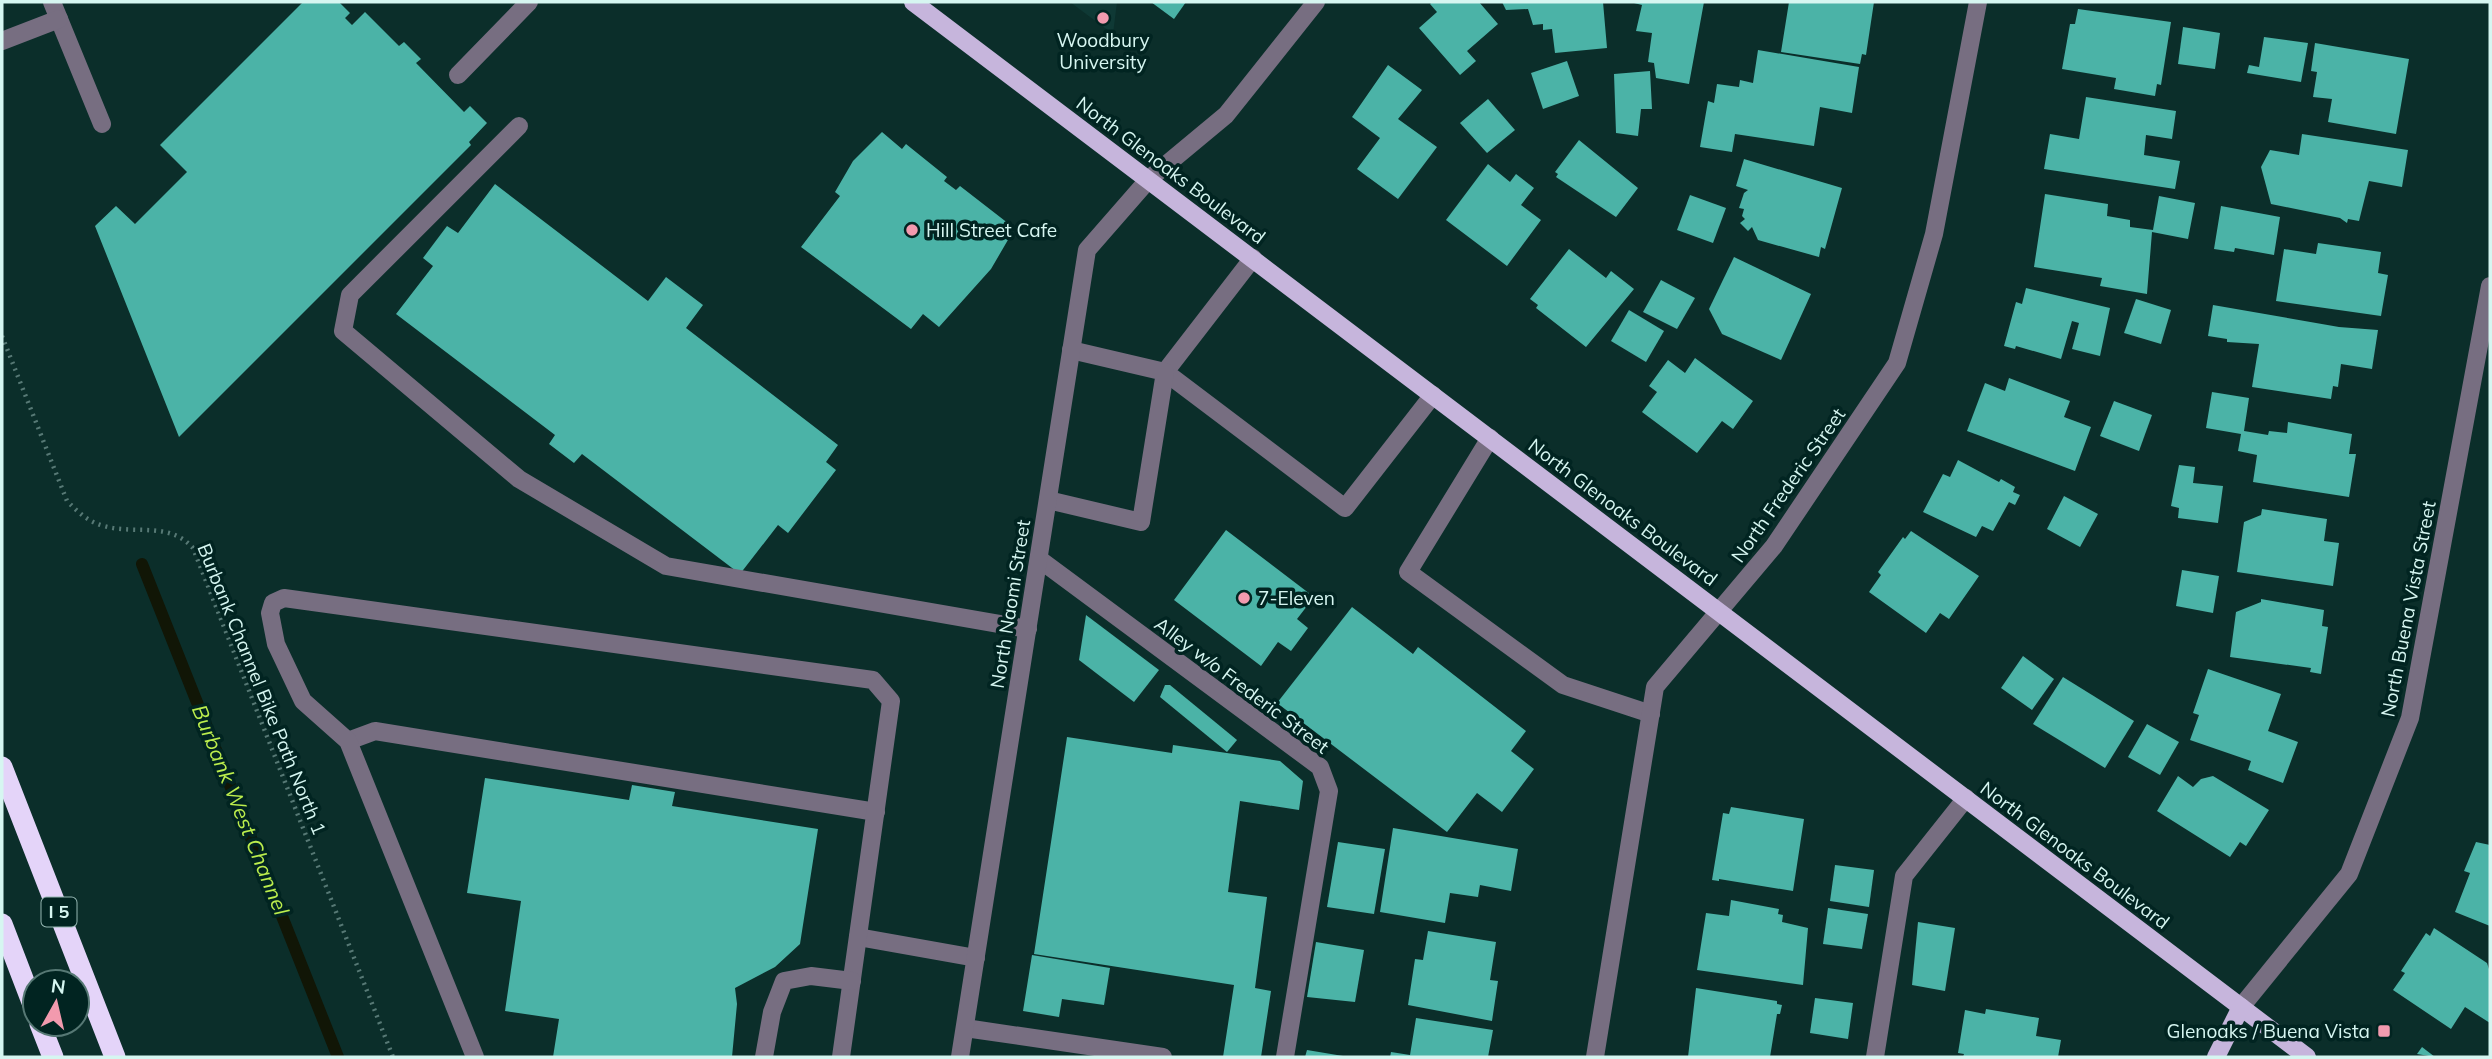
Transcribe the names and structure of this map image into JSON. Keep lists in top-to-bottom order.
{
  "streets": {
    "highway": ["I 5"],
    "main road": ["North Glenoaks Boulevard", "North Buena Vista Street"],
    "street": ["North Frederic Street", "North Naomi Street", "Alley w/o Frederic Street"],
    "path": ["Burbank Channel Bike Path North 1"]
  },
  "crossings": [
    ["North Glenoaks Boulevard", "North Frederic Street"],
    ["North Glenoaks Boulevard", "North Naomi Street"],
    ["North Glenoaks Boulevard", "North Buena Vista Street"],
    ["North Naomi Street", "Alley w/o Frederic Street"]
  ],
  "water": ["Burbank West Channel"],
  "places": {
    "other": ["Woodbury University", "Hill Street Cafe", "7-Eleven"],
    "transit": ["Glenoaks / Buena Vista"]
  },
  "north": "top"
}
